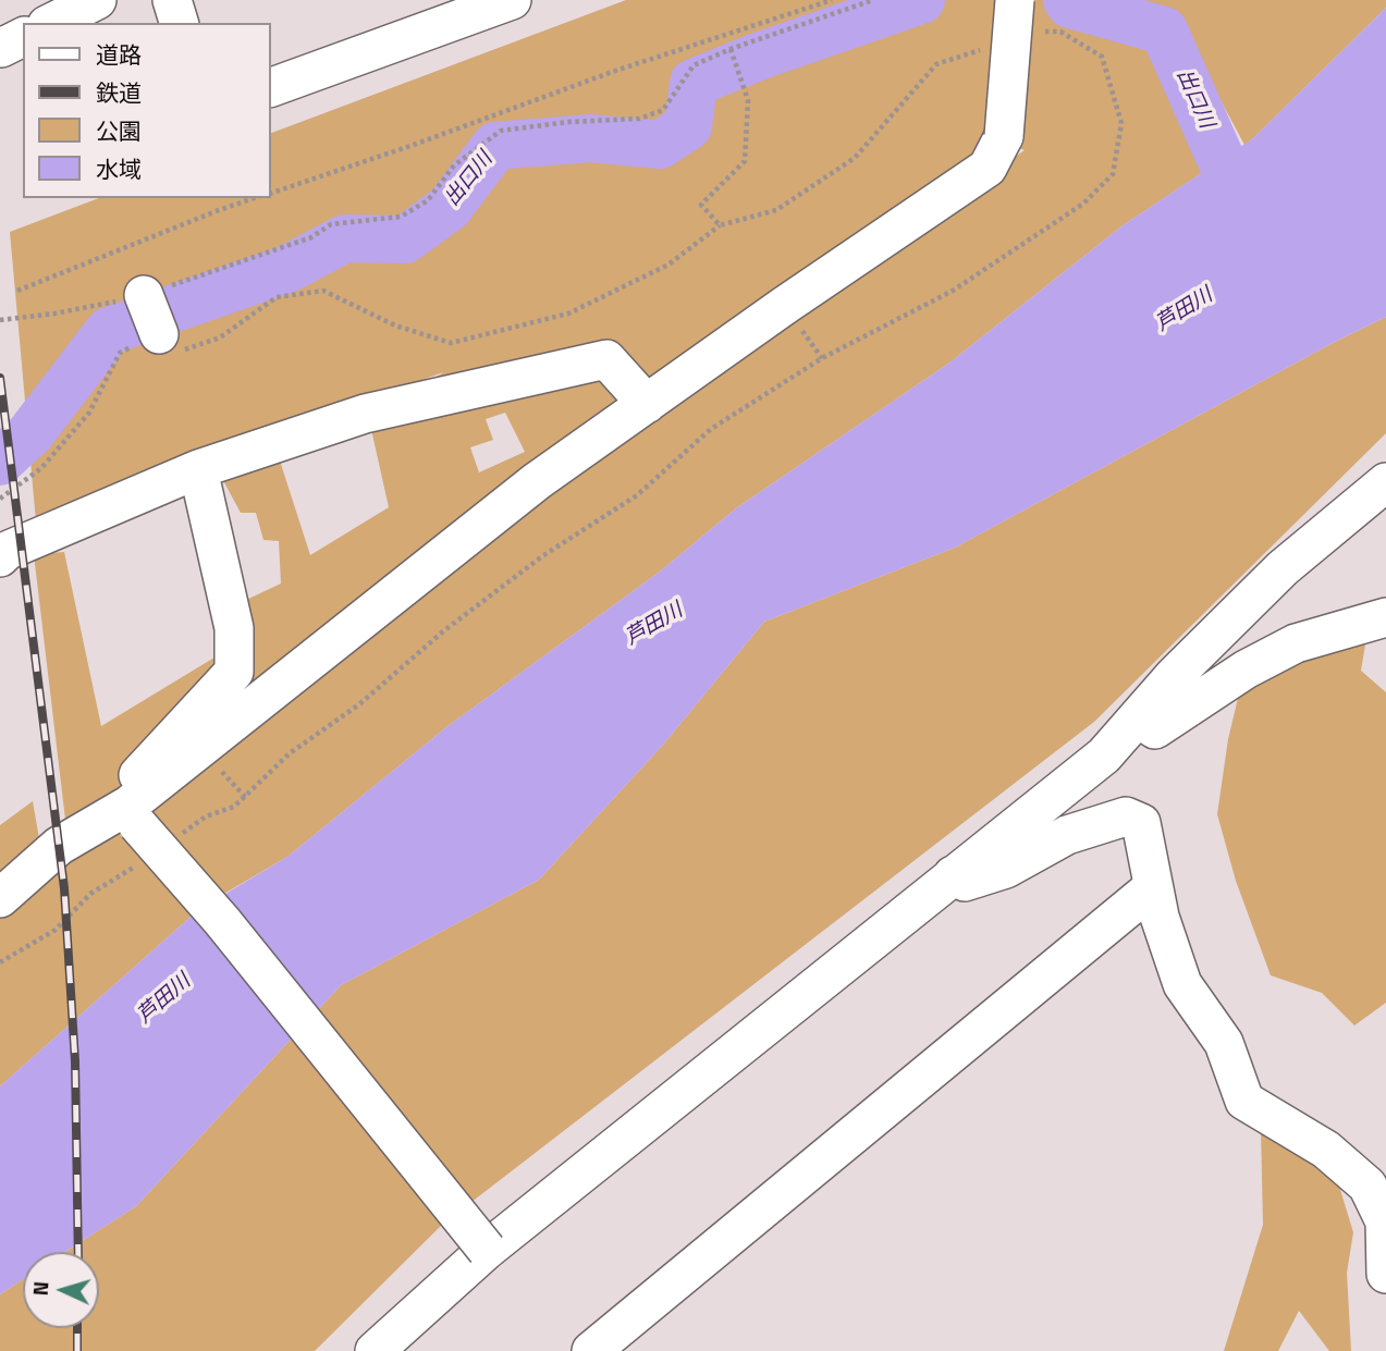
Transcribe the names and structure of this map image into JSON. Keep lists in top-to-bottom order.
{
  "water": ["出口川", "芦田川"],
  "legend": [
    "道路",
    "鉄道",
    "公園",
    "水域"
  ],
  "north": "left"
}
